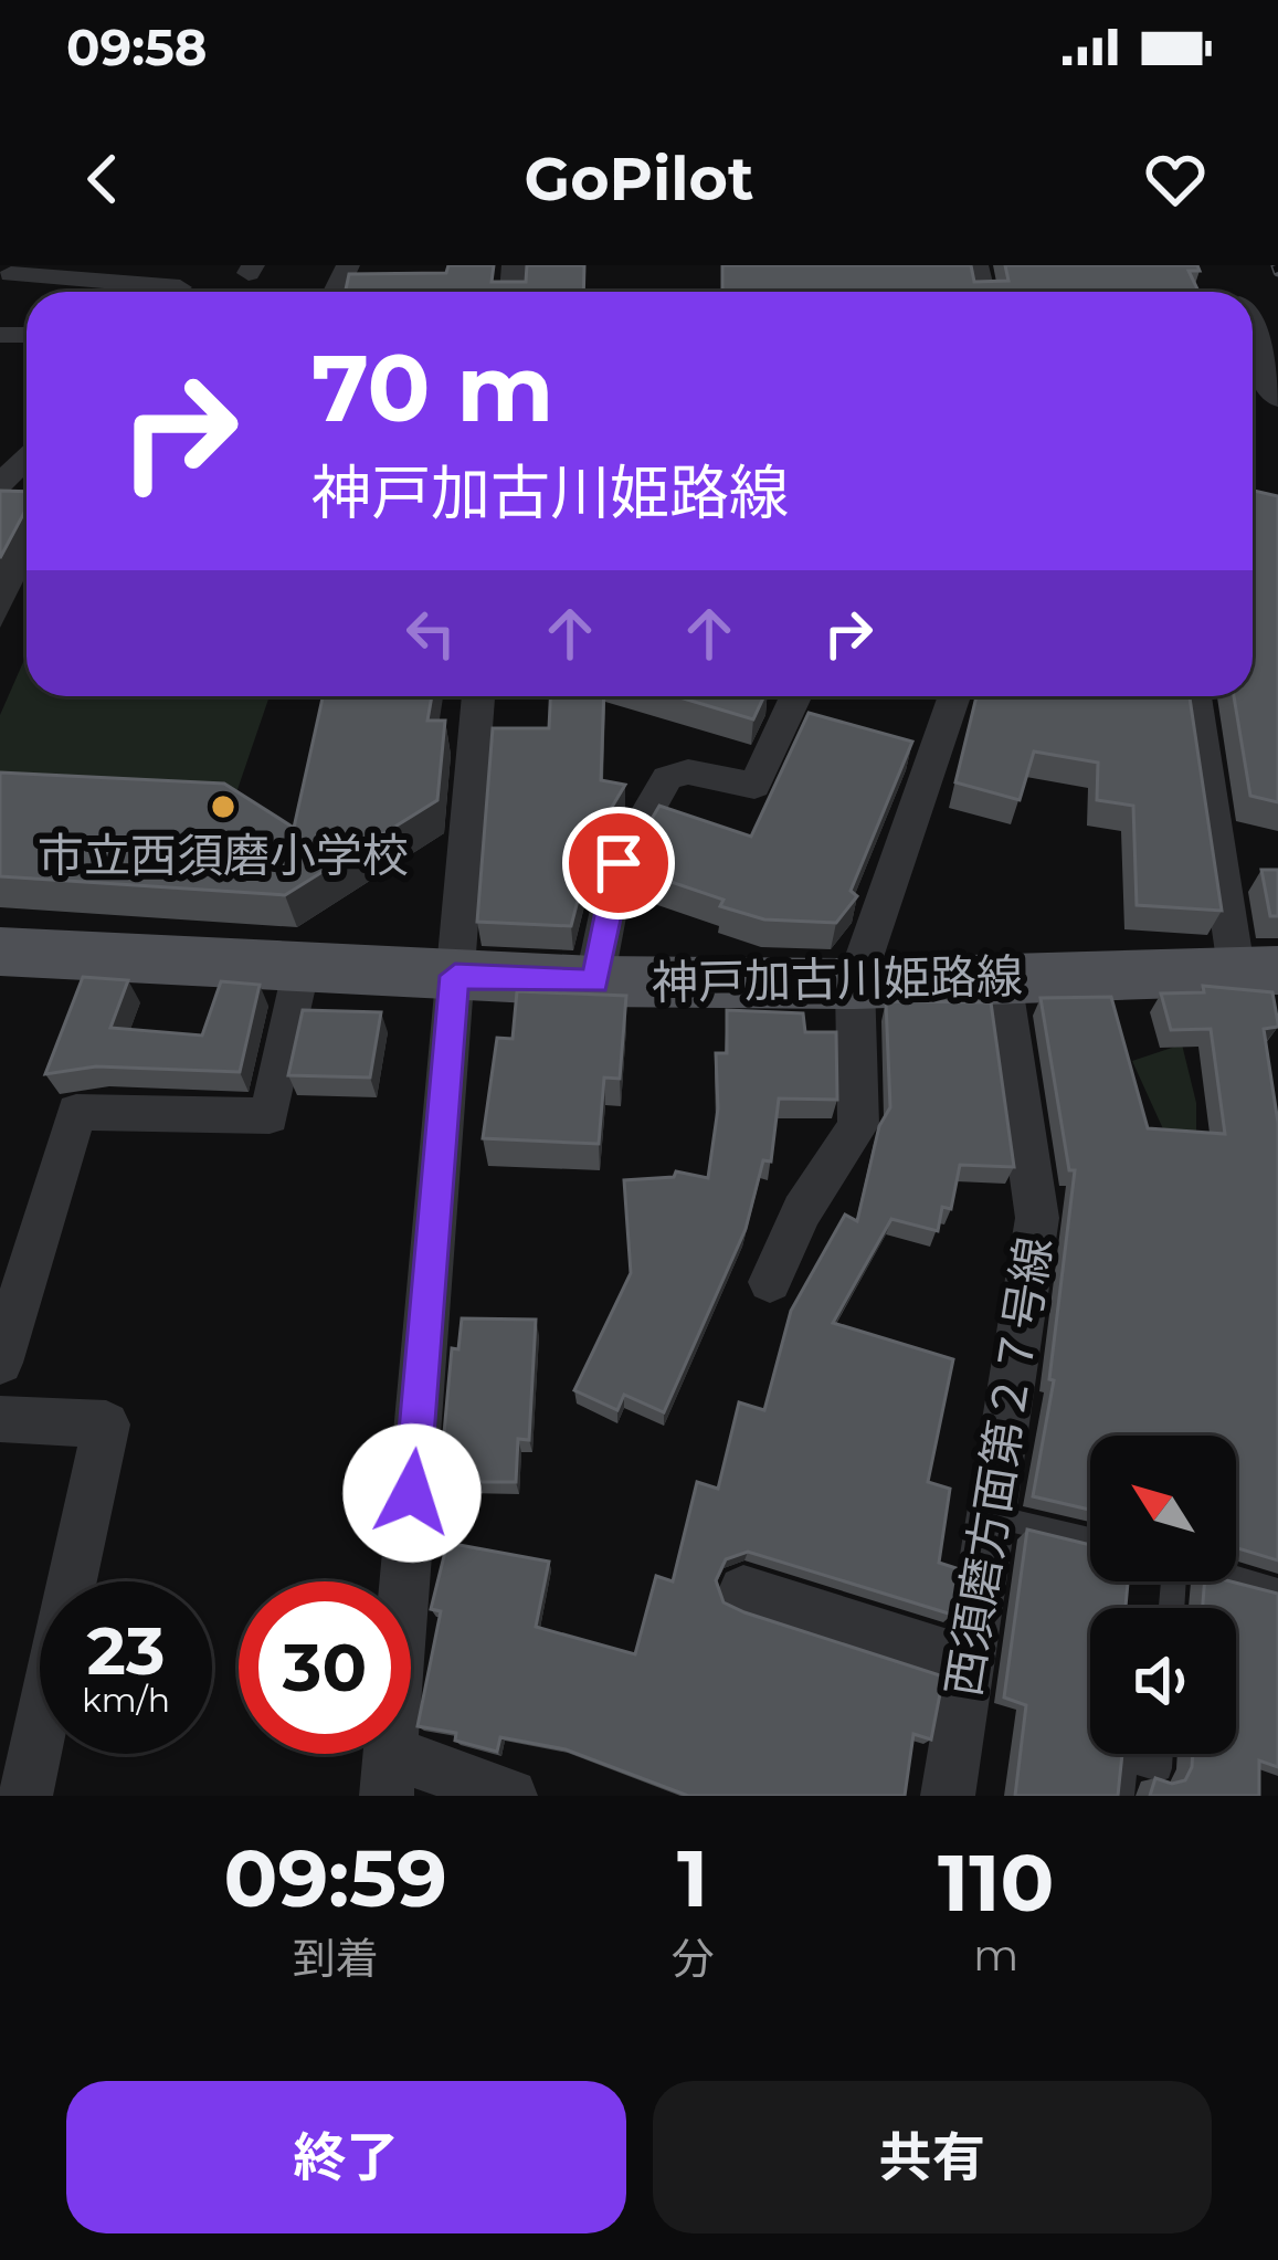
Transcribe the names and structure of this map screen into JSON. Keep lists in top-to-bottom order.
{
  "streets": {
    "main road": ["神戸加古川姫路線"],
    "street": ["西須磨方面第２７号線"]
  },
  "crossings": [
    ["神戸加古川姫路線", "西須磨方面第２７号線"]
  ],
  "places": ["市立西須磨小学校"],
  "north": "top left",
  "page": {
    "status": "09:58",
    "header": "GoPilot",
    "turn": ["70 m", "神戸加古川姫路線"],
    "speed": "23 km/h",
    "limit": "30",
    "eta": [
      "09:59",
      "到着",
      "1",
      "分",
      "110",
      "m"
    ],
    "buttons": ["終了", "共有"]
  }
}
